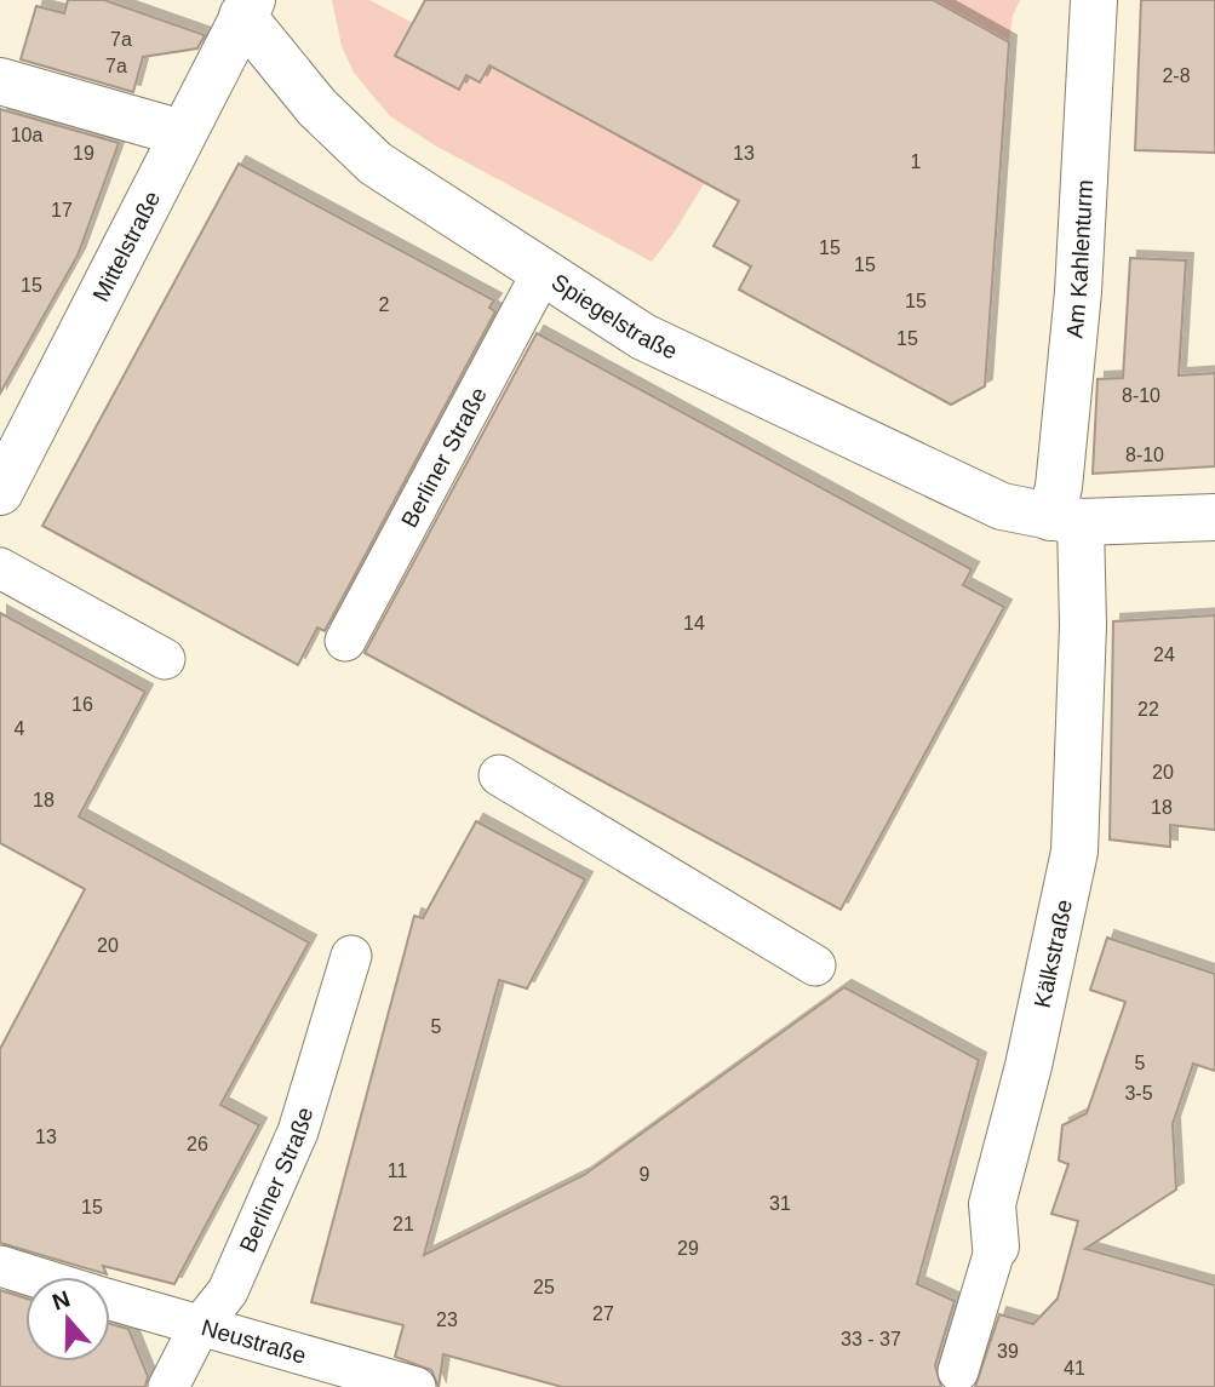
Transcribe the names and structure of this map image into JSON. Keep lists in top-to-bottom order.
{
  "streets": {
    "street": [
      "Mittelstraße",
      "Am Kahlenturm",
      "Spiegelstraße",
      "Berliner Straße",
      "Kälkstraße",
      "Neustraße"
    ]
  },
  "crossings": [
    ["Mittelstraße", "Spiegelstraße"],
    ["Am Kahlenturm", "Spiegelstraße"],
    ["Am Kahlenturm", "Kälkstraße"],
    ["Spiegelstraße", "Berliner Straße"],
    ["Spiegelstraße", "Kälkstraße"],
    ["Berliner Straße", "Neustraße"]
  ],
  "house_numbers": [
    "7a",
    "7a",
    "2-8",
    "10a",
    "19",
    "13",
    "1",
    "17",
    "15",
    "15",
    "15",
    "15",
    "2",
    "15",
    "8-10",
    "8-10",
    "14",
    "24",
    "16",
    "22",
    "4",
    "20",
    "18",
    "18",
    "20",
    "5",
    "5",
    "3-5",
    "13",
    "26",
    "11",
    "9",
    "31",
    "15",
    "21",
    "29",
    "25",
    "27",
    "23",
    "33 - 37",
    "39",
    "41"
  ],
  "north": "top"
}
